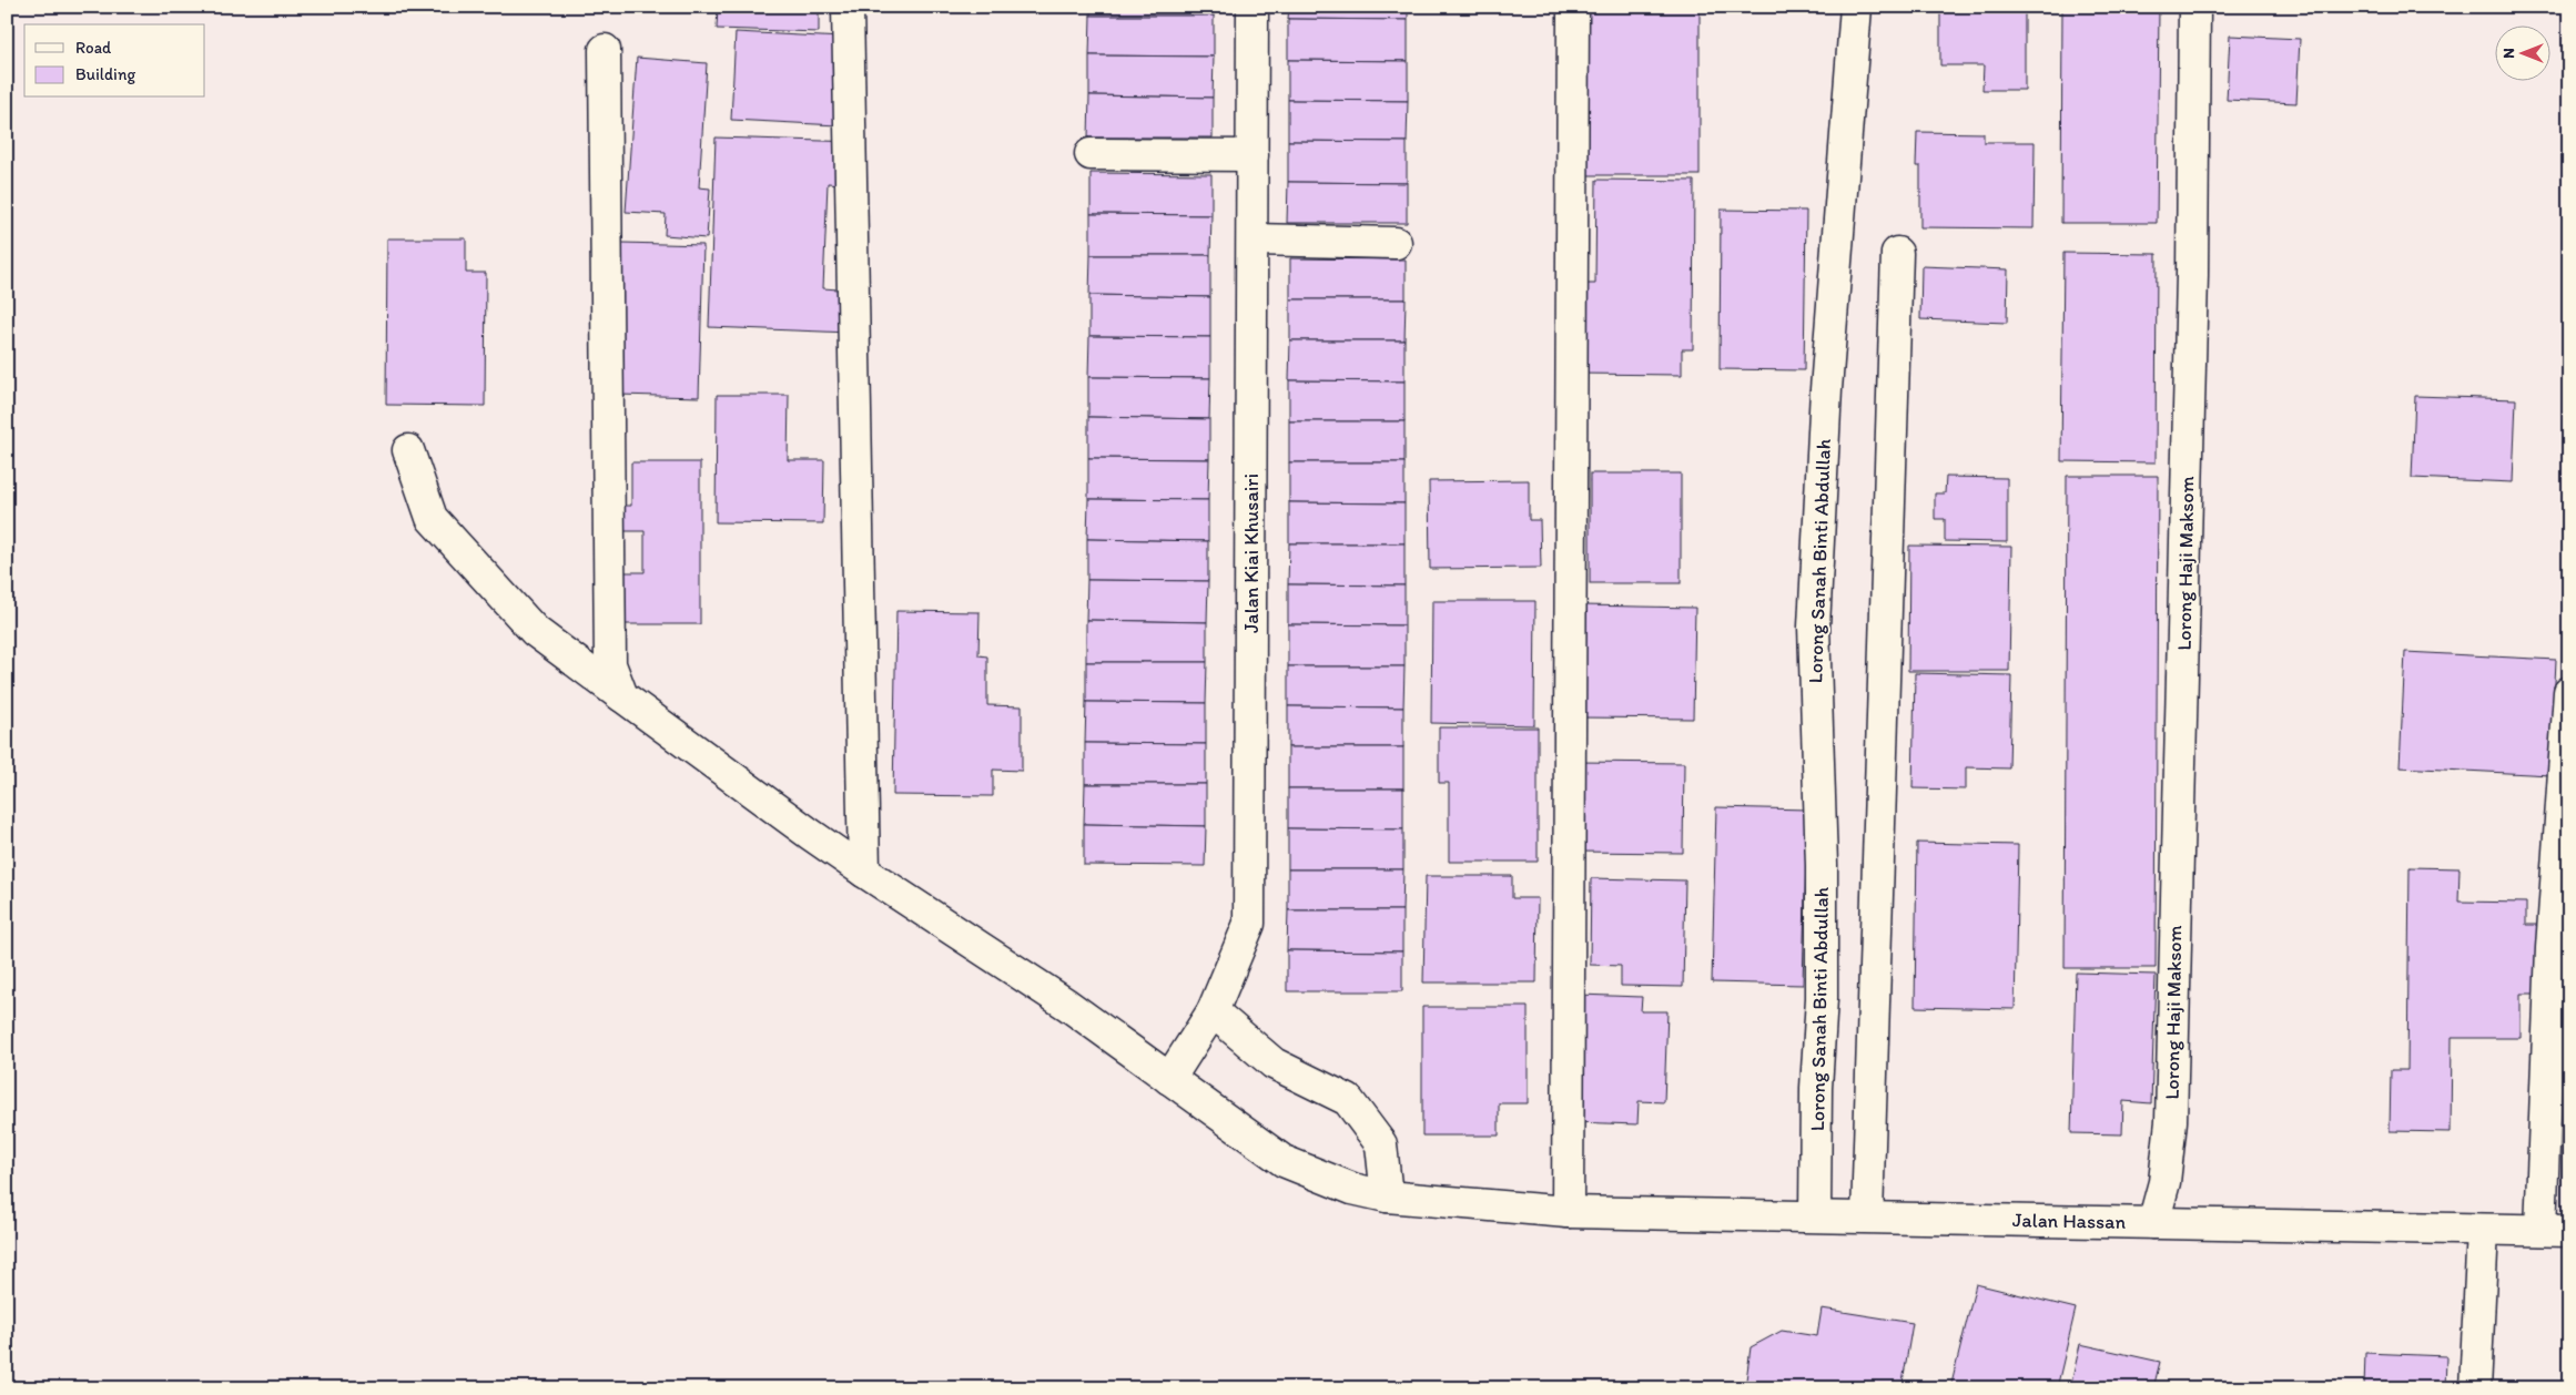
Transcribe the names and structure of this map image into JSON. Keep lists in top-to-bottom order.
{
  "streets": {
    "street": [
      "Jalan Kiai Khusairi",
      "Lorong Sanah Binti Abdullah",
      "Lorong Haji Maksom",
      "Jalan Hassan"
    ]
  },
  "crossings": [
    ["Jalan Kiai Khusairi", "Jalan Hassan"],
    ["Lorong Sanah Binti Abdullah", "Jalan Hassan"],
    ["Lorong Haji Maksom", "Jalan Hassan"]
  ],
  "legend": ["Road", "Building"],
  "north": "left"
}
